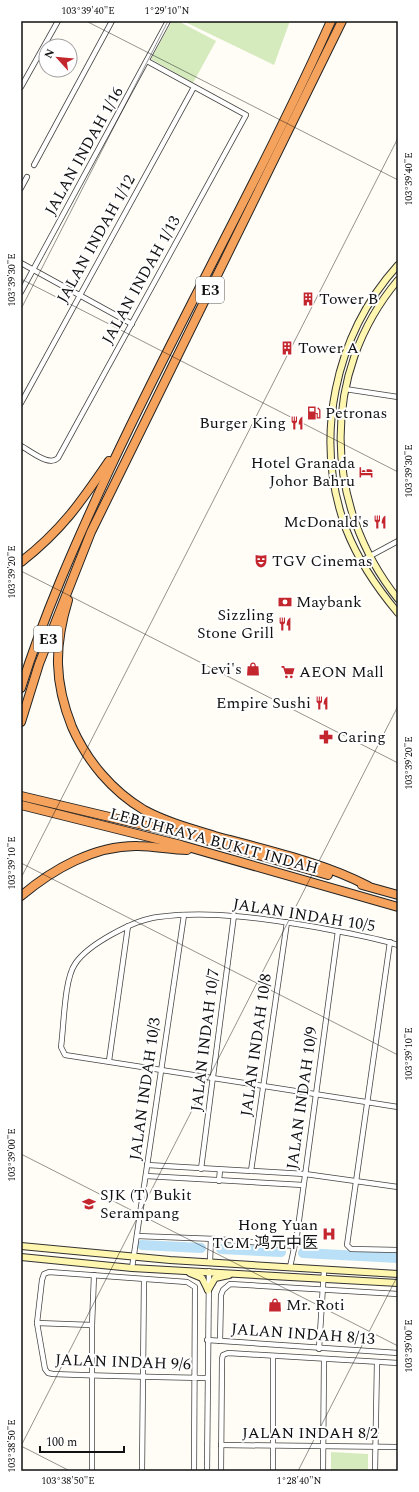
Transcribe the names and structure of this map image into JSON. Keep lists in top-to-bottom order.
{
  "streets": {
    "highway": ["E3", "LEBUHRAYA BUKIT INDAH"],
    "street": [
      "JALAN INDAH 1/16",
      "JALAN INDAH 1/12",
      "JALAN INDAH 1/13",
      "JALAN INDAH 10/5",
      "JALAN INDAH 10/7",
      "JALAN INDAH 10/8",
      "JALAN INDAH 10/3",
      "JALAN INDAH 10/9",
      "JALAN INDAH 8/13",
      "JALAN INDAH 9/6",
      "JALAN INDAH 8/2"
    ]
  },
  "crossings": [
    ["JALAN INDAH 1/12", "JALAN INDAH 1/13"],
    ["JALAN INDAH 10/5", "JALAN INDAH 10/7"],
    ["JALAN INDAH 10/5", "JALAN INDAH 10/8"],
    ["JALAN INDAH 10/5", "JALAN INDAH 10/3"],
    ["JALAN INDAH 10/5", "JALAN INDAH 10/9"]
  ],
  "places": {
    "building": ["Tower B", "Tower A"],
    "fuel station": ["Petronas"],
    "restaurant": [
      "Burger King",
      "McDonald's",
      "Sizzling Stone Grill",
      "Empire Sushi"
    ],
    "hotel": ["Hotel Granada Johor Bahru"],
    "theatre": ["TGV Cinemas"],
    "bank": ["Maybank"],
    "shop": ["Levi's", "Mr. Roti"],
    "supermarket": ["AEON Mall"],
    "pharmacy": ["Caring"],
    "school or university": ["SJK (T) Bukit Serampang"],
    "hospital": ["Hong Yuan TCM 鸿元中医"]
  },
  "scale_bar": "100 m",
  "north": "top left",
  "coordinates": [
    "103°39'40\"E",
    "1°29'10\"N",
    "103°39'30\"E",
    "103°39'20\"E",
    "103°39'10\"E",
    "103°39'00\"E",
    "103°38'50\"E",
    "1°28'40\"N"
  ]
}
